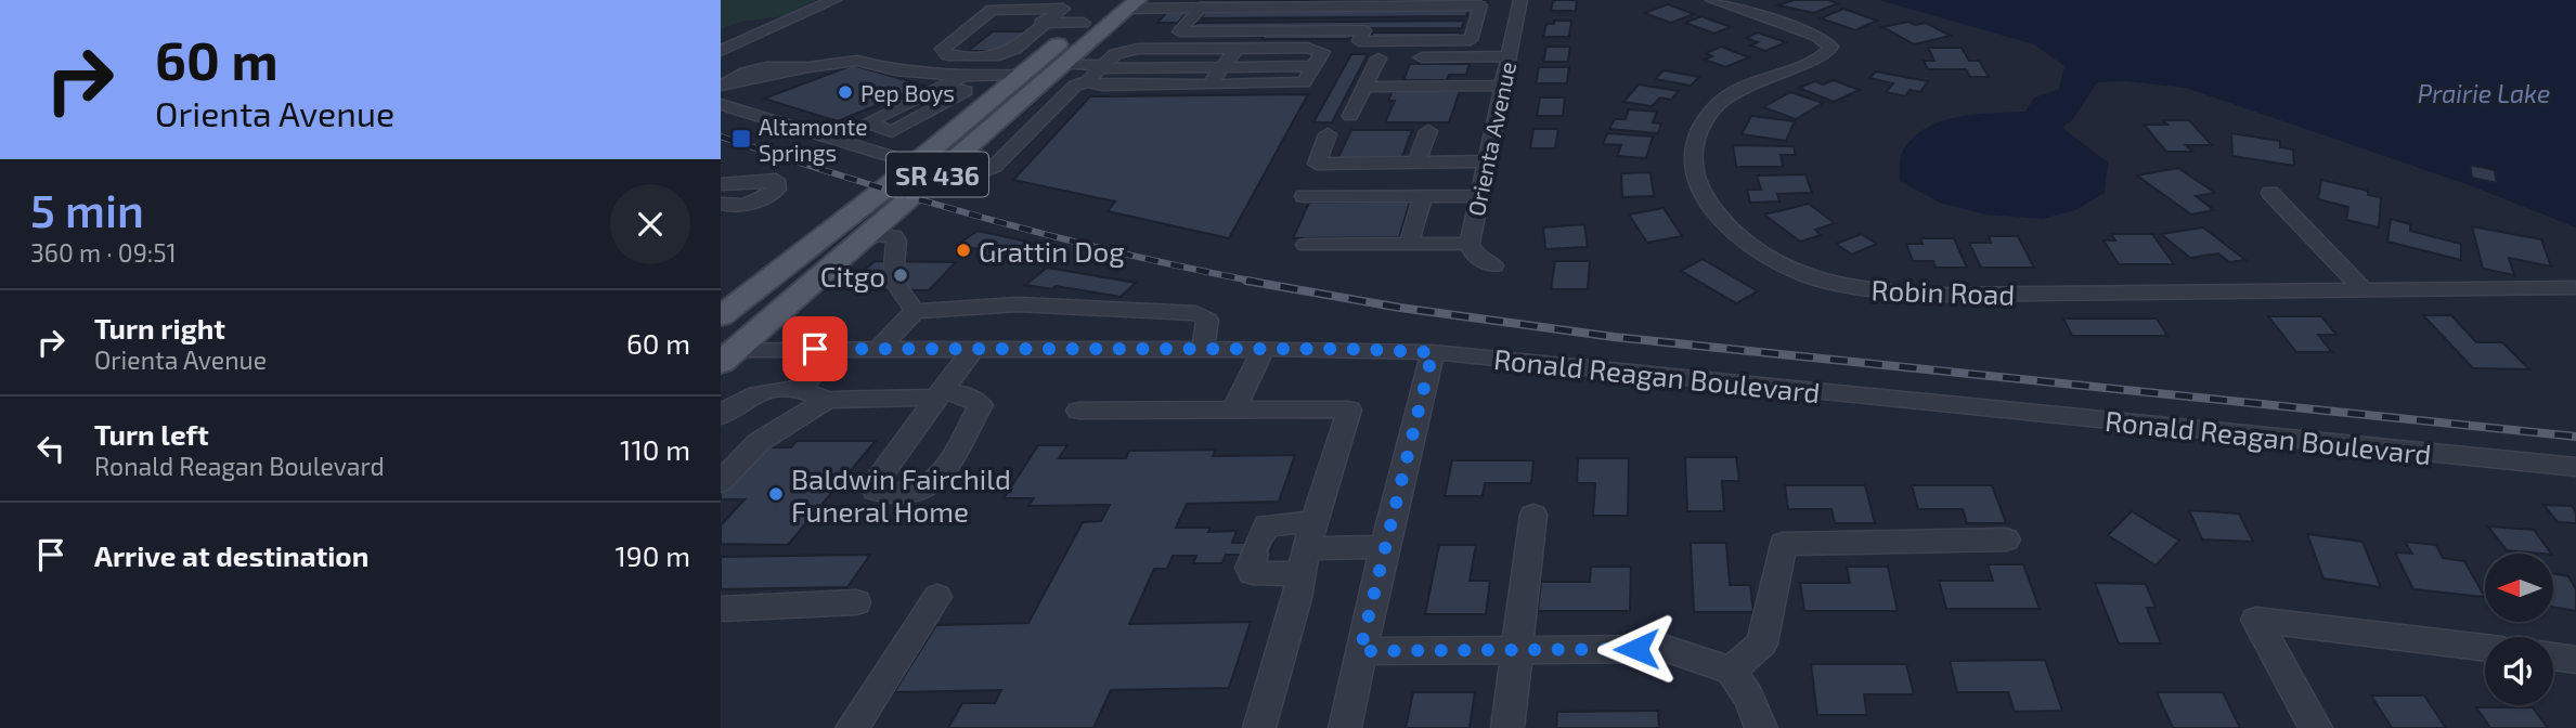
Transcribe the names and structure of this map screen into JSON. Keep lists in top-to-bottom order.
{
  "streets": {
    "main road": ["SR 436"],
    "street": ["Orienta Avenue", "Robin Road", "Ronald Reagan Boulevard"]
  },
  "crossings": [
    ["SR 436", "Ronald Reagan Boulevard"]
  ],
  "water": ["Prairie Lake"],
  "places": {
    "other": [
      "Pep Boys",
      "Grattin Dog",
      "Citgo",
      "Baldwin Fairchild Funeral Home"
    ],
    "transit": ["Altamonte Springs"]
  },
  "north": "left",
  "page": {
    "turn": ["60 m", "Orienta Avenue"],
    "heading": ["5 min", "360 m · 09:51"],
    "list": [
      {
        "name": "Turn right",
        "note": "Orienta Avenue",
        "value": "60 m"
      },
      {
        "name": "Turn left",
        "note": "Ronald Reagan Boulevard",
        "value": "110 m"
      },
      {
        "name": "Arrive at destination",
        "value": "190 m"
      }
    ]
  }
}
